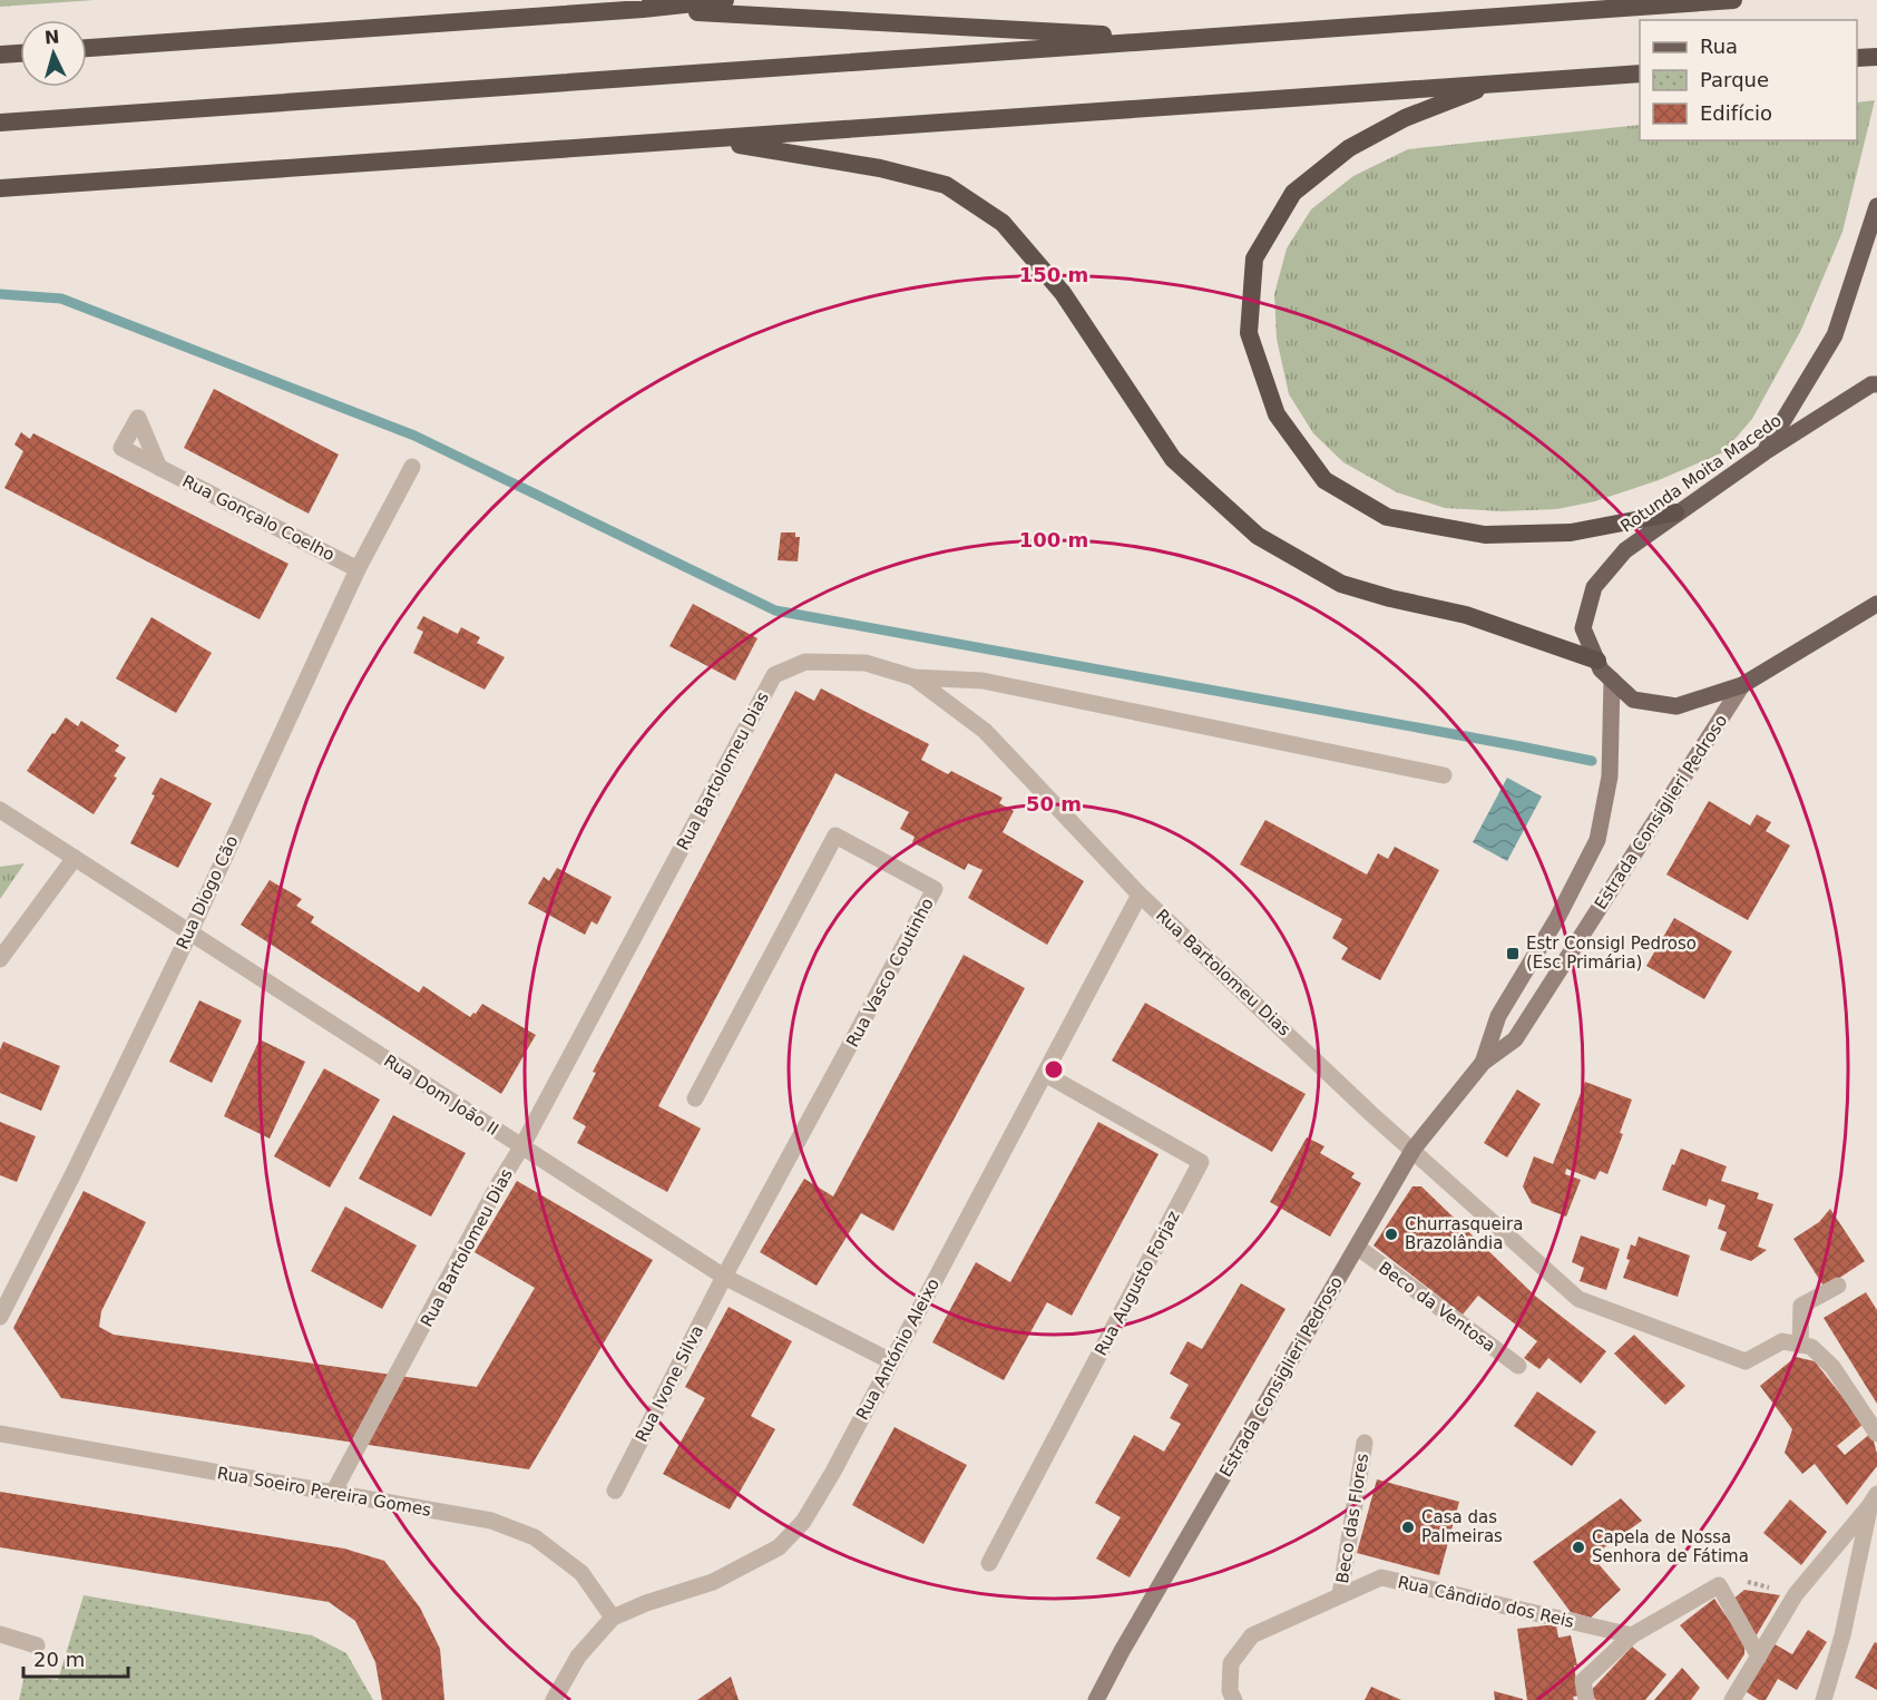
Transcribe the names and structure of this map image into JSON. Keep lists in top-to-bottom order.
{
  "streets": {
    "main road": ["Rotunda Moita Macedo", "Estrada Consiglieri Pedroso"],
    "street": [
      "Rua Gonçalo Coelho",
      "Rua Bartolomeu Dias",
      "Rua Diogo Cão",
      "Rua Vasco Coutinho",
      "Rua Dom João II",
      "Rua Augusto Forjaz",
      "Beco da Ventosa",
      "Rua António Aleixo",
      "Rua Ivone Silva",
      "Rua Soeiro Pereira Gomes",
      "Beco das Flores",
      "Rua Cândido dos Reis"
    ]
  },
  "crossings": [
    ["Rotunda Moita Macedo", "Estrada Consiglieri Pedroso"],
    ["Rua Gonçalo Coelho", "Rua Diogo Cão"],
    ["Rua Bartolomeu Dias", "Estrada Consiglieri Pedroso"],
    ["Rua Bartolomeu Dias", "Rua Dom João II"],
    ["Rua Bartolomeu Dias", "Rua António Aleixo"],
    ["Rua Bartolomeu Dias", "Rua Soeiro Pereira Gomes"],
    ["Estrada Consiglieri Pedroso", "Beco da Ventosa"],
    ["Rua Diogo Cão", "Rua Dom João II"],
    ["Rua Vasco Coutinho", "Rua Dom João II"],
    ["Rua Vasco Coutinho", "Rua Ivone Silva"],
    ["Rua Dom João II", "Rua António Aleixo"],
    ["Rua Dom João II", "Rua Ivone Silva"],
    ["Rua Augusto Forjaz", "Rua António Aleixo"],
    ["Rua António Aleixo", "Rua Soeiro Pereira Gomes"],
    ["Beco das Flores", "Rua Cândido dos Reis"]
  ],
  "places": {
    "transit": ["Estr Consigl Pedroso (Esc Primária)"],
    "other": ["Churrasqueira Brazolândia", "Casa das Palmeiras", "Capela de Nossa Senhora de Fátima"]
  },
  "legend": ["Rua", "Parque", "Edifício"],
  "scale_bar": "20 m",
  "north": "top",
  "rings": ["150 m", "100 m", "50 m"]
}
